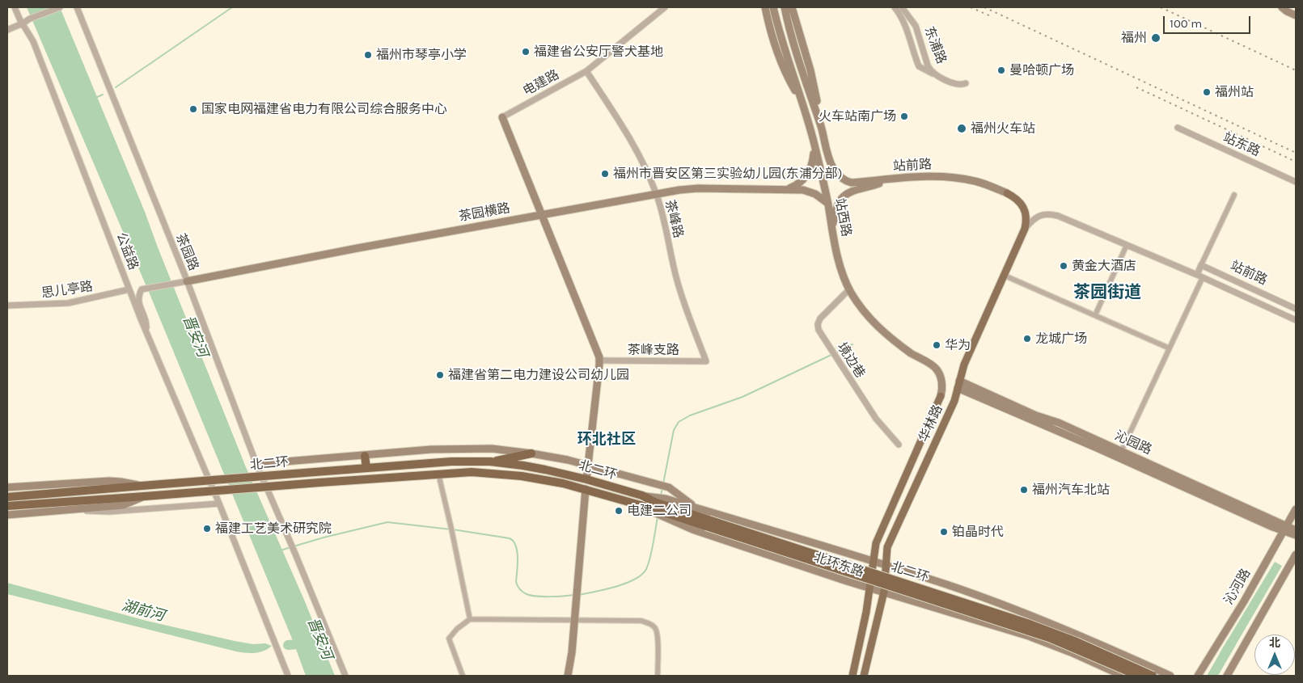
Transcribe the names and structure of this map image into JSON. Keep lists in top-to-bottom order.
{
  "streets": {
    "highway": ["北二环"],
    "main road": [
      "站前路",
      "茶园横路",
      "站西路",
      "华林路",
      "沁园路",
      "北环东路",
      "沁河路"
    ],
    "street": [
      "东浦路",
      "电建路",
      "站东路",
      "茶峰路",
      "公益路",
      "茶园路",
      "思儿亭路",
      "茶峰支路",
      "境边巷"
    ]
  },
  "crossings": [
    ["电建路", "茶峰路"],
    ["站前路", "华林路"],
    ["茶园横路", "站西路"],
    ["茶园横路", "茶峰路"],
    ["茶园横路", "茶园路"],
    ["站西路", "境边巷"],
    ["站西路", "华林路"],
    ["茶峰路", "茶峰支路"],
    ["公益路", "思儿亭路"],
    ["华林路", "沁园路"],
    ["华林路", "北环东路"],
    ["沁园路", "沁河路"],
    ["北二环", "北环东路"]
  ],
  "districts": ["茶园街道", "环北社区"],
  "water": ["晋安河", "湖前河"],
  "places": [
    "福州",
    "福建省公安厅警犬基地",
    "福州市琴亭小学",
    "曼哈顿广场",
    "福州站",
    "国家电网福建省电力有限公司综合服务中心",
    "火车站南广场",
    "福州火车站",
    "福州市晋安区第三实验幼儿园(东浦分部)",
    "黄金大酒店",
    "龙城广场",
    "华为",
    "福建省第二电力建设公司幼儿园",
    "福州汽车北站",
    "电建二公司",
    "福建工艺美术研究院",
    "铂晶时代"
  ],
  "scale_bar": "100 m",
  "north": "top"
}
